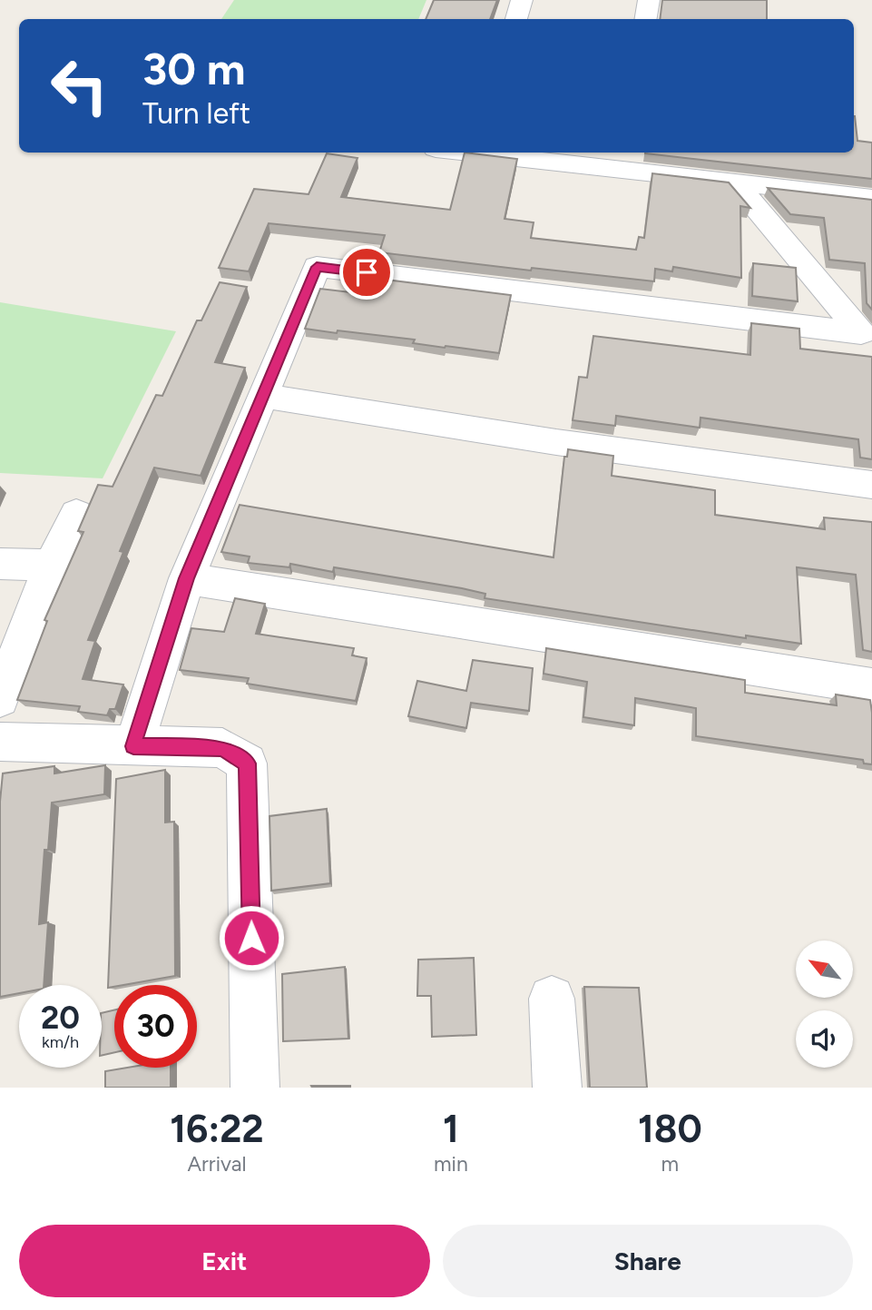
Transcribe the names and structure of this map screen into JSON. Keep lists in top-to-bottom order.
{
  "north": "top left",
  "page": {
    "turn": ["30 m", "Turn left"],
    "speed": "20 km/h",
    "limit": "30",
    "eta": [
      "16:22",
      "Arrival",
      "1",
      "min",
      "180",
      "m"
    ],
    "buttons": ["Exit", "Share"]
  }
}
